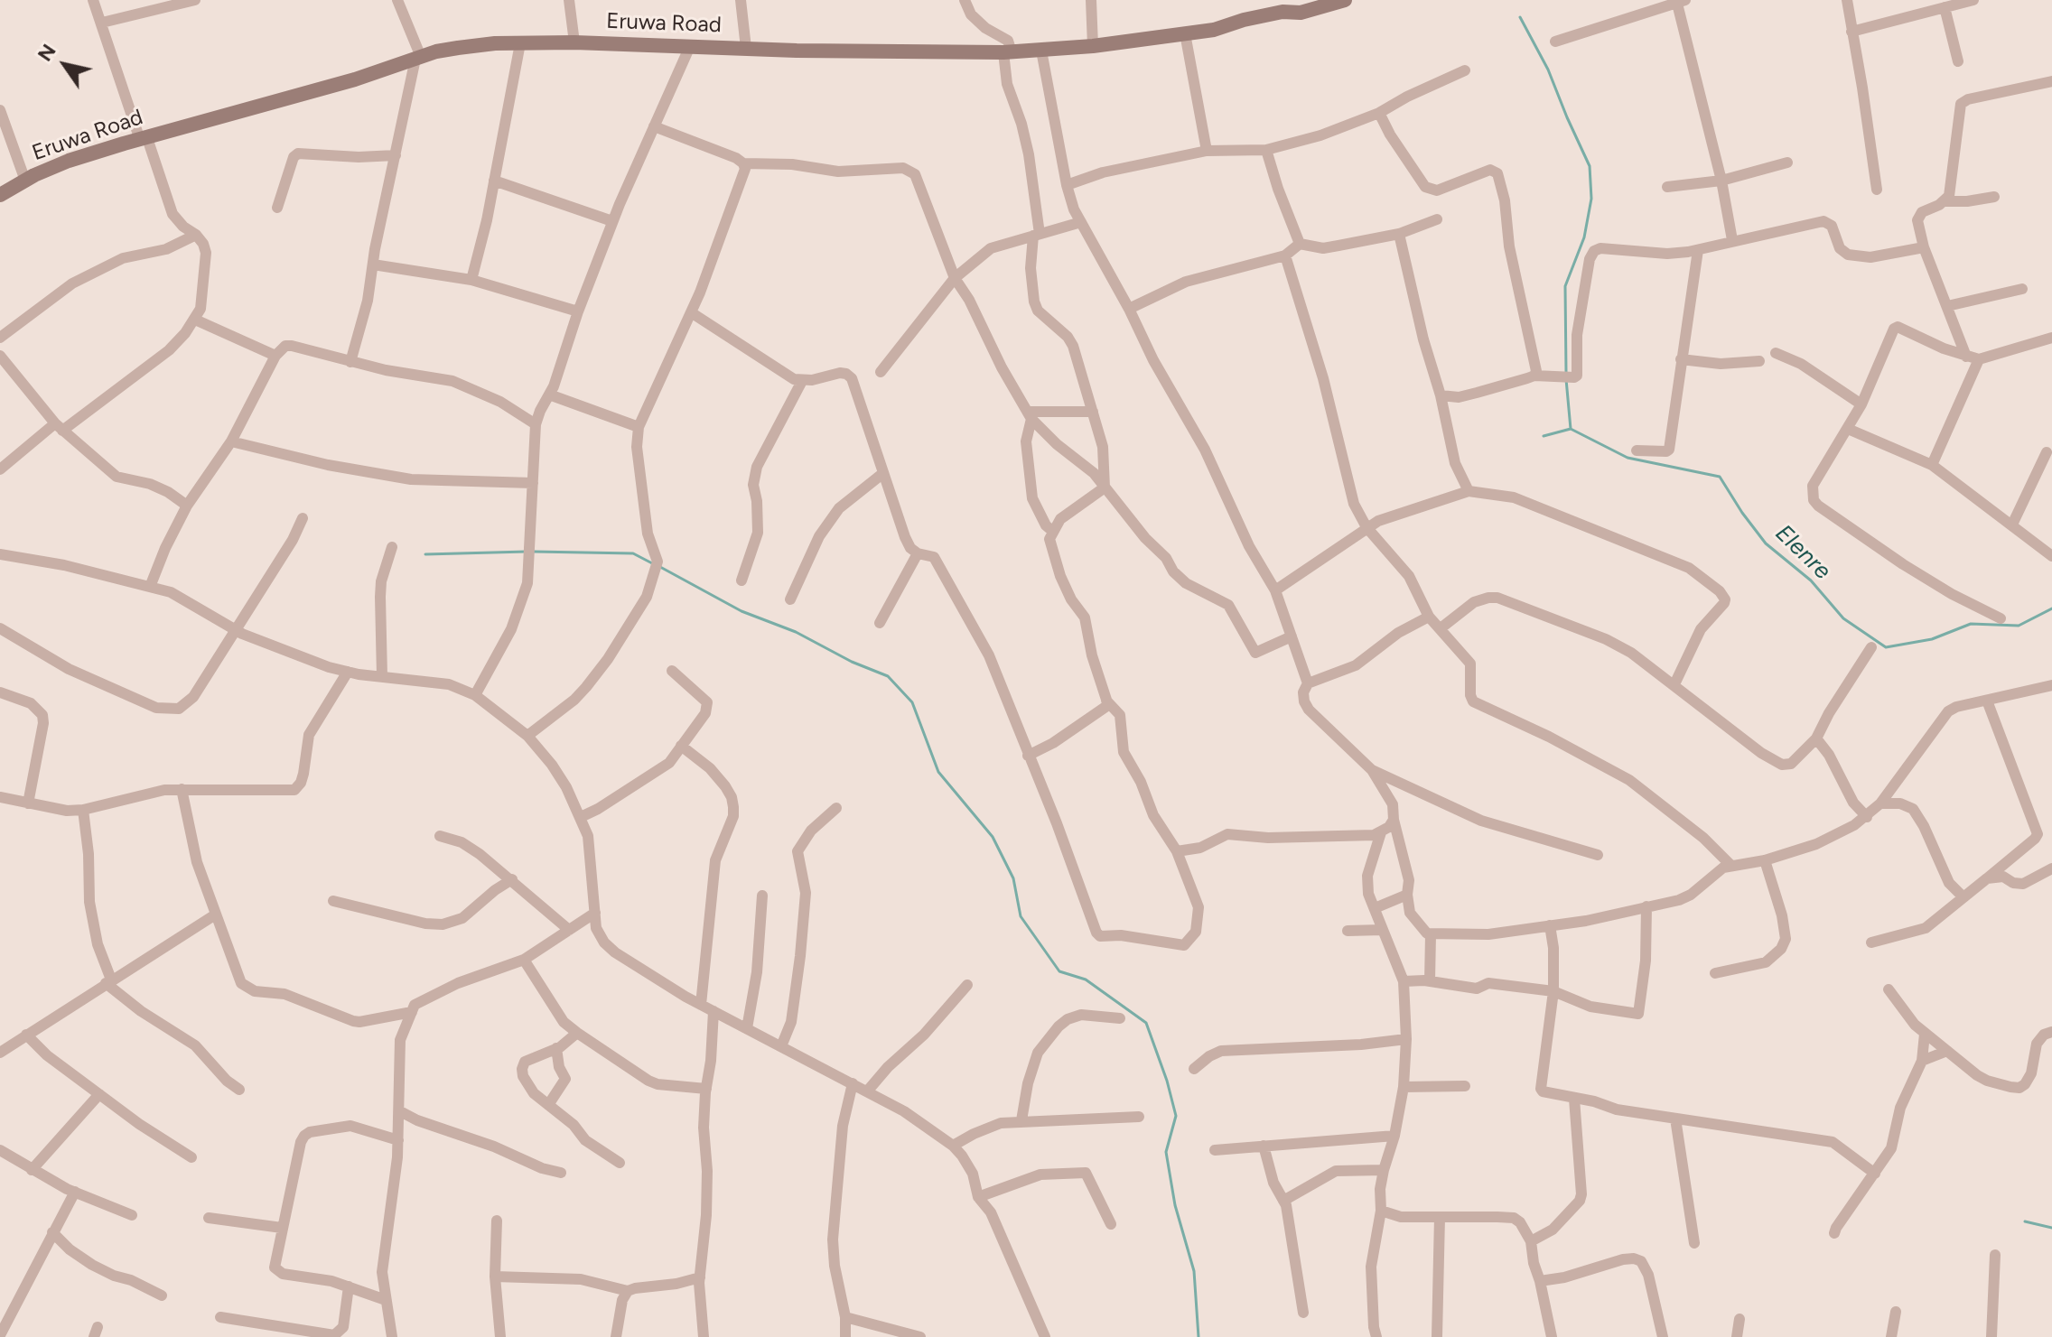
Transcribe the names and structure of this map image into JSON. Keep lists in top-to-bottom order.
{
  "streets": {
    "main road": ["Eruwa Road"]
  },
  "water": ["Elenre"],
  "north": "top left"
}
